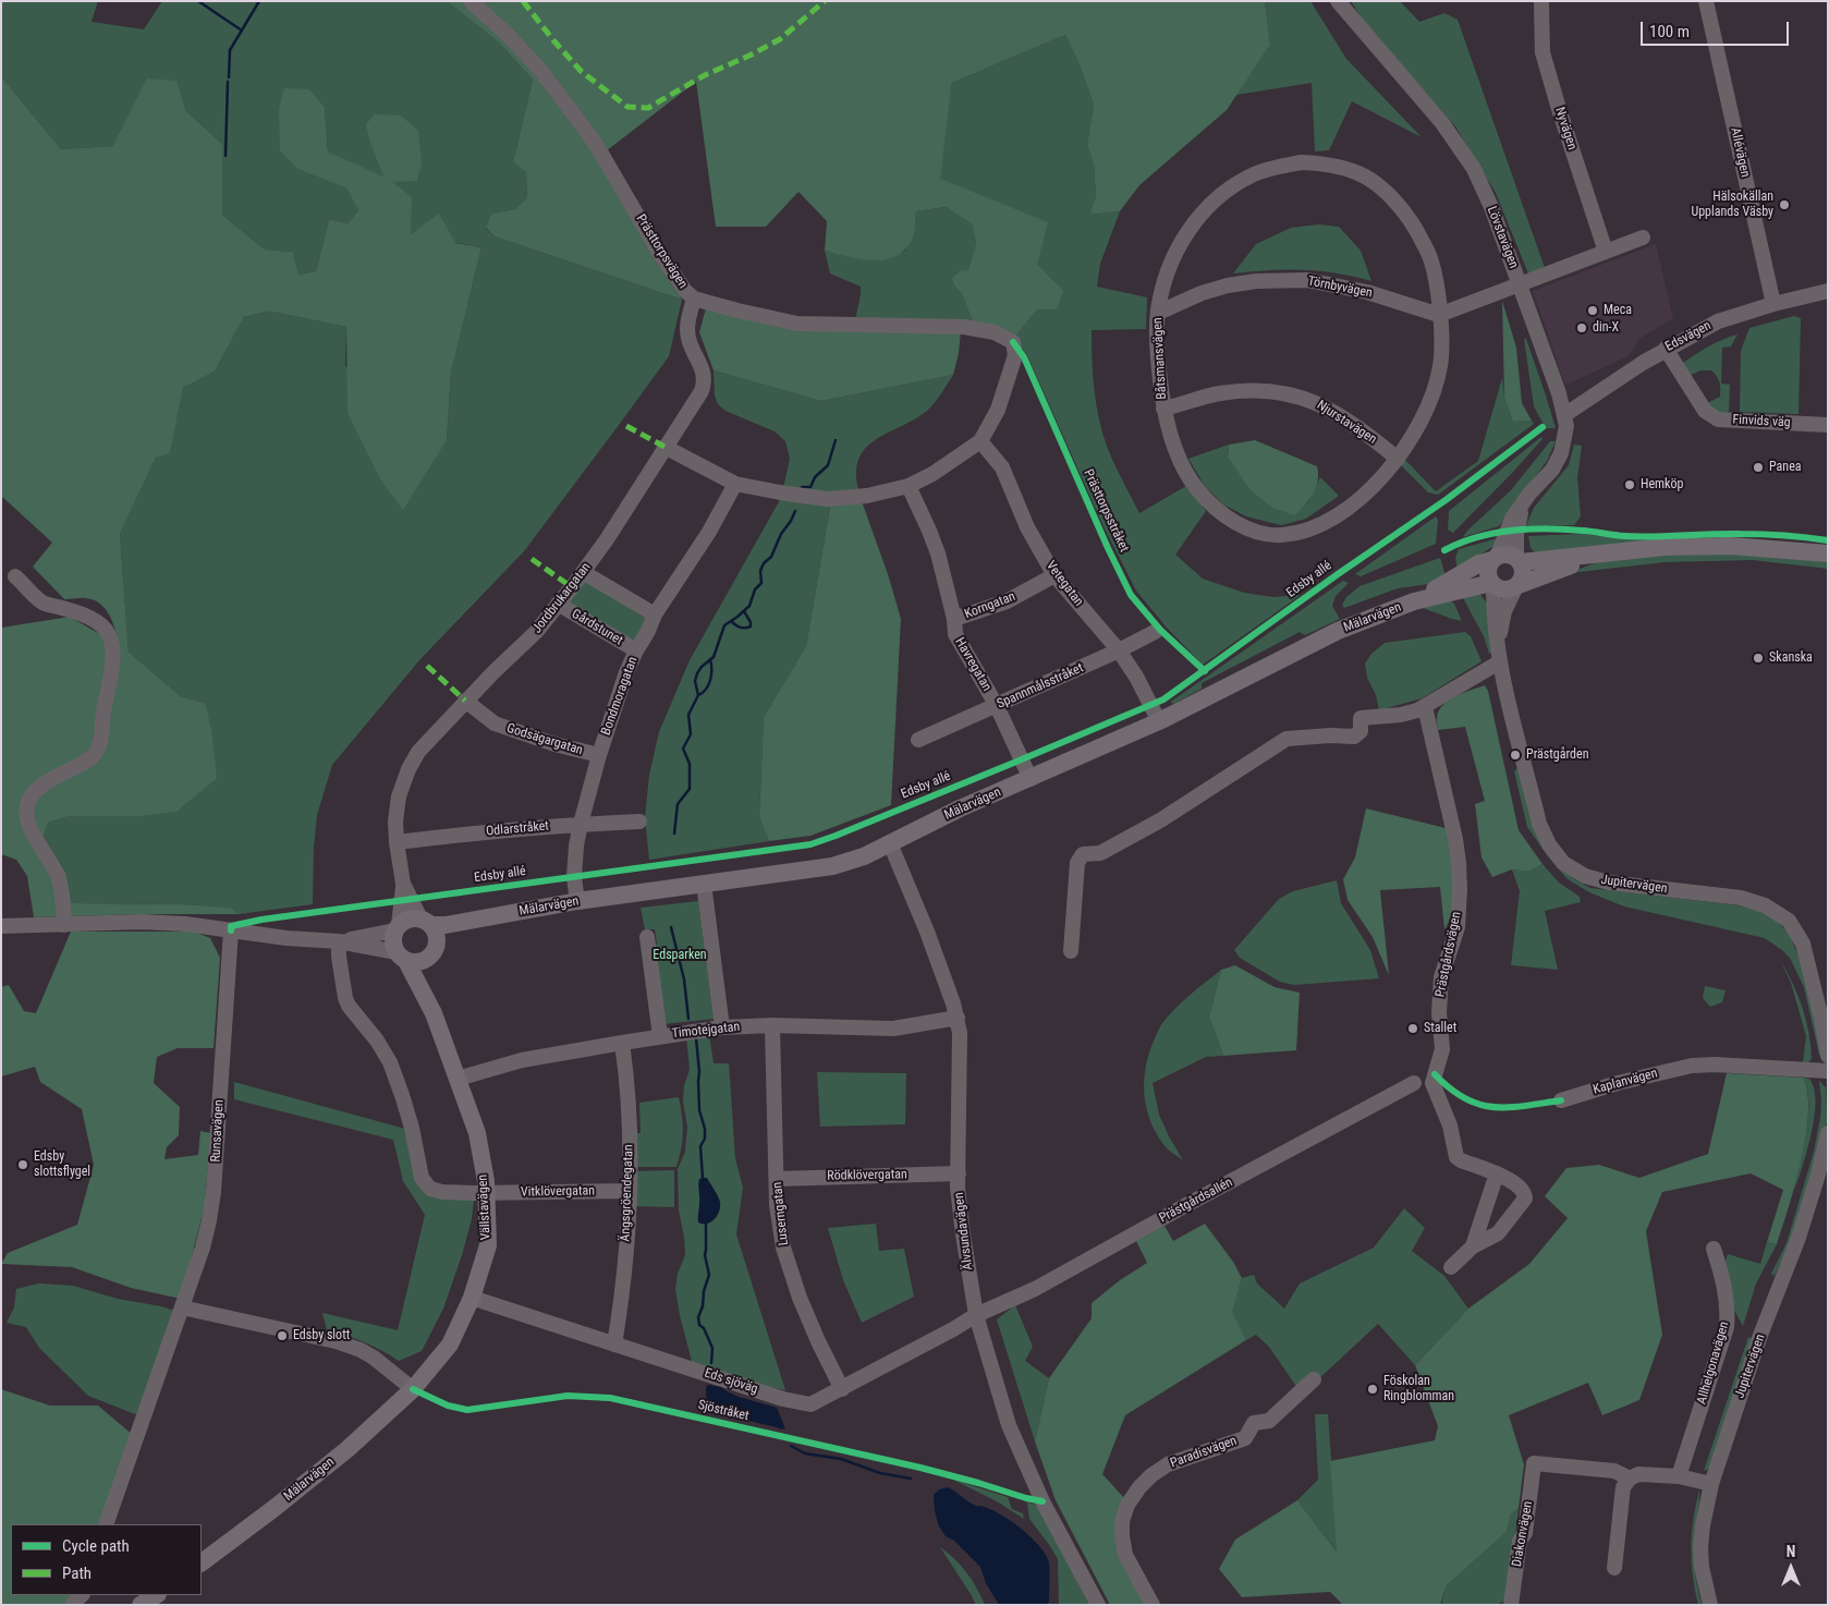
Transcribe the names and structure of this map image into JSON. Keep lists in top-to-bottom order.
{
  "streets": {
    "main road": ["Mälarvägen", "Vällstavägen"],
    "street": [
      "Nyvägen",
      "Allévägen",
      "Lövstavägen",
      "Prästtorpsvägen",
      "Törnbyvägen",
      "Edsvägen",
      "Båtsmansvägen",
      "Finvids väg",
      "Njurstavägen",
      "Vetegatan",
      "Jordbrukargatan",
      "Korngatan",
      "Gårdstunet",
      "Havregatan",
      "Spannmålsstråket",
      "Bondmoragatan",
      "Godsägargatan",
      "Odlarstråket",
      "Jupitervägen",
      "Prästgårdsvägen",
      "Timotejgatan",
      "Kaplanvägen",
      "Runsavägen",
      "Rödklövergatan",
      "Vitklövergatan",
      "Ängsgröendegatan",
      "Prästgårdsallén",
      "Luserngatan",
      "Älvsundavägen",
      "Allhelgonavägen",
      "Eds sjöväg",
      "Paradisvägen",
      "Diakonvägen"
    ],
    "cycle path": ["Prästtorpsstråket", "Edsby allé", "Sjöstråket"]
  },
  "crossings": [
    ["Allévägen", "Edsvägen"],
    ["Lövstavägen", "Edsvägen"],
    ["Lövstavägen", "Mälarvägen"],
    ["Lövstavägen", "Jupitervägen"],
    ["Prästtorpsvägen", "Vetegatan"],
    ["Prästtorpsvägen", "Jordbrukargatan"],
    ["Törnbyvägen", "Båtsmansvägen"],
    ["Edsvägen", "Finvids väg"],
    ["Båtsmansvägen", "Njurstavägen"],
    ["Vetegatan", "Korngatan"],
    ["Vetegatan", "Mälarvägen"],
    ["Vetegatan", "Spannmålsstråket"],
    ["Jordbrukargatan", "Mälarvägen"],
    ["Jordbrukargatan", "Gårdstunet"],
    ["Jordbrukargatan", "Godsägargatan"],
    ["Jordbrukargatan", "Odlarstråket"],
    ["Jordbrukargatan", "Vällstavägen"],
    ["Korngatan", "Havregatan"],
    ["Mälarvägen", "Havregatan"],
    ["Mälarvägen", "Bondmoragatan"],
    ["Mälarvägen", "Jupitervägen"],
    ["Mälarvägen", "Vällstavägen"],
    ["Mälarvägen", "Älvsundavägen"],
    ["Gårdstunet", "Bondmoragatan"],
    ["Havregatan", "Spannmålsstråket"],
    ["Bondmoragatan", "Godsägargatan"],
    ["Bondmoragatan", "Odlarstråket"],
    ["Timotejgatan", "Ängsgröendegatan"],
    ["Timotejgatan", "Vällstavägen"],
    ["Timotejgatan", "Luserngatan"],
    ["Timotejgatan", "Älvsundavägen"],
    ["Rödklövergatan", "Luserngatan"],
    ["Rödklövergatan", "Älvsundavägen"],
    ["Vitklövergatan", "Ängsgröendegatan"],
    ["Vitklövergatan", "Vällstavägen"],
    ["Ängsgröendegatan", "Eds sjöväg"],
    ["Prästgårdsallén", "Älvsundavägen"],
    ["Prästgårdsallén", "Eds sjöväg"],
    ["Vällstavägen", "Eds sjöväg"],
    ["Luserngatan", "Eds sjöväg"],
    ["Älvsundavägen", "Eds sjöväg"]
  ],
  "parks": ["Edsparken"],
  "places": [
    "Hälsokällan Upplands Väsby",
    "Meca",
    "din-X",
    "Panea",
    "Hemköp",
    "Skanska",
    "Prästgården",
    "Stallet",
    "Edsby slottsflygel",
    "Edsby slott",
    "Föskolan Ringblomman"
  ],
  "legend": ["Cycle path", "Path"],
  "scale_bar": "100 m",
  "north": "top"
}
